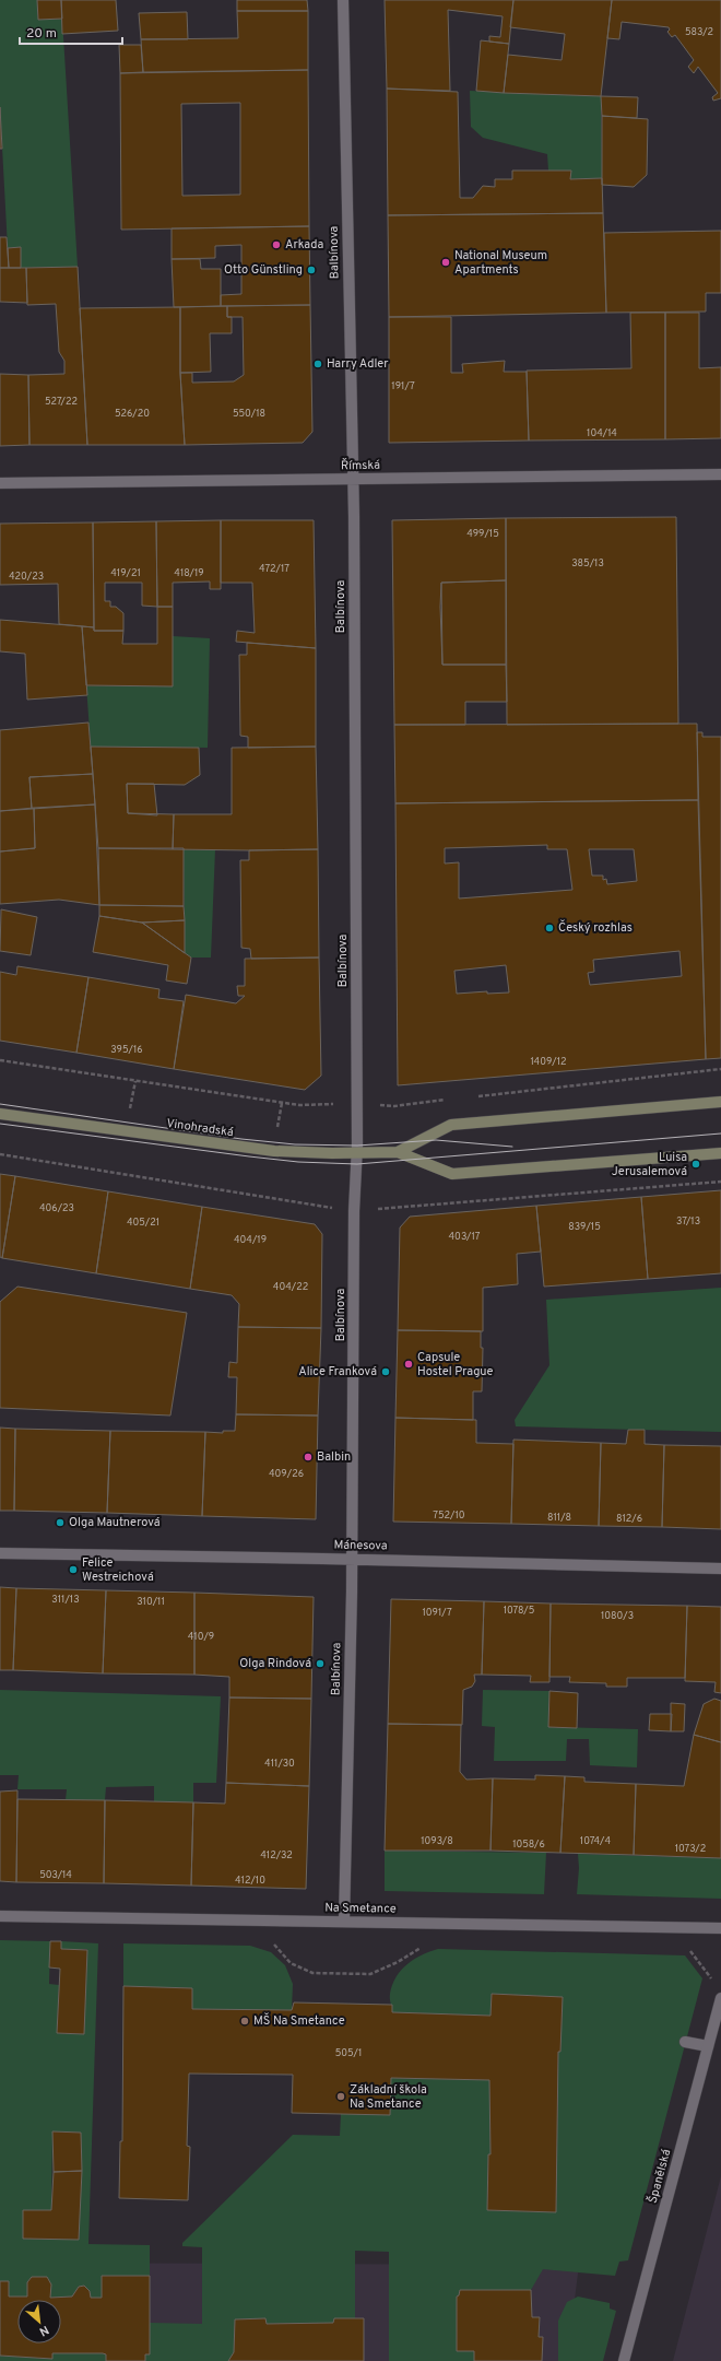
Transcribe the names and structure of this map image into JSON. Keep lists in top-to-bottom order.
{
  "streets": {
    "main road": ["Vinohradská"],
    "street": [
      "Balbínova",
      "Římská",
      "Mánesova",
      "Na Smetance",
      "Španělská"
    ]
  },
  "crossings": [
    ["Balbínova", "Římská"],
    ["Balbínova", "Vinohradská"],
    ["Balbínova", "Mánesova"],
    ["Balbínova", "Na Smetance"]
  ],
  "places": [
    "Arkada",
    "National Museum Apartments",
    "Otto Günstling",
    "Harry Adler",
    "Český rozhlas",
    "Luisa Jerusalemová",
    "Capsule Hostel Prague",
    "Alice Franková",
    "Balbin",
    "Olga Mautnerová",
    "Felice Westreichová",
    "Olga Rindová",
    "MŠ Na Smetance",
    "Základní škola Na Smetance"
  ],
  "house_numbers": [
    "583/2",
    "191/7",
    "527/22",
    "526/20",
    "550/18",
    "104/14",
    "499/15",
    "385/13",
    "472/17",
    "419/21",
    "418/19",
    "420/23",
    "395/16",
    "1409/12",
    "406/23",
    "37/13",
    "405/21",
    "839/15",
    "403/17",
    "404/19",
    "404/22",
    "409/26",
    "752/10",
    "811/8",
    "812/6",
    "311/13",
    "310/11",
    "1078/5",
    "1091/7",
    "1080/3",
    "410/9",
    "411/30",
    "1093/8",
    "1074/4",
    "1058/6",
    "1073/2",
    "412/32",
    "503/14",
    "412/10",
    "505/1"
  ],
  "scale_bar": "20 m",
  "north": "bottom right"
}
